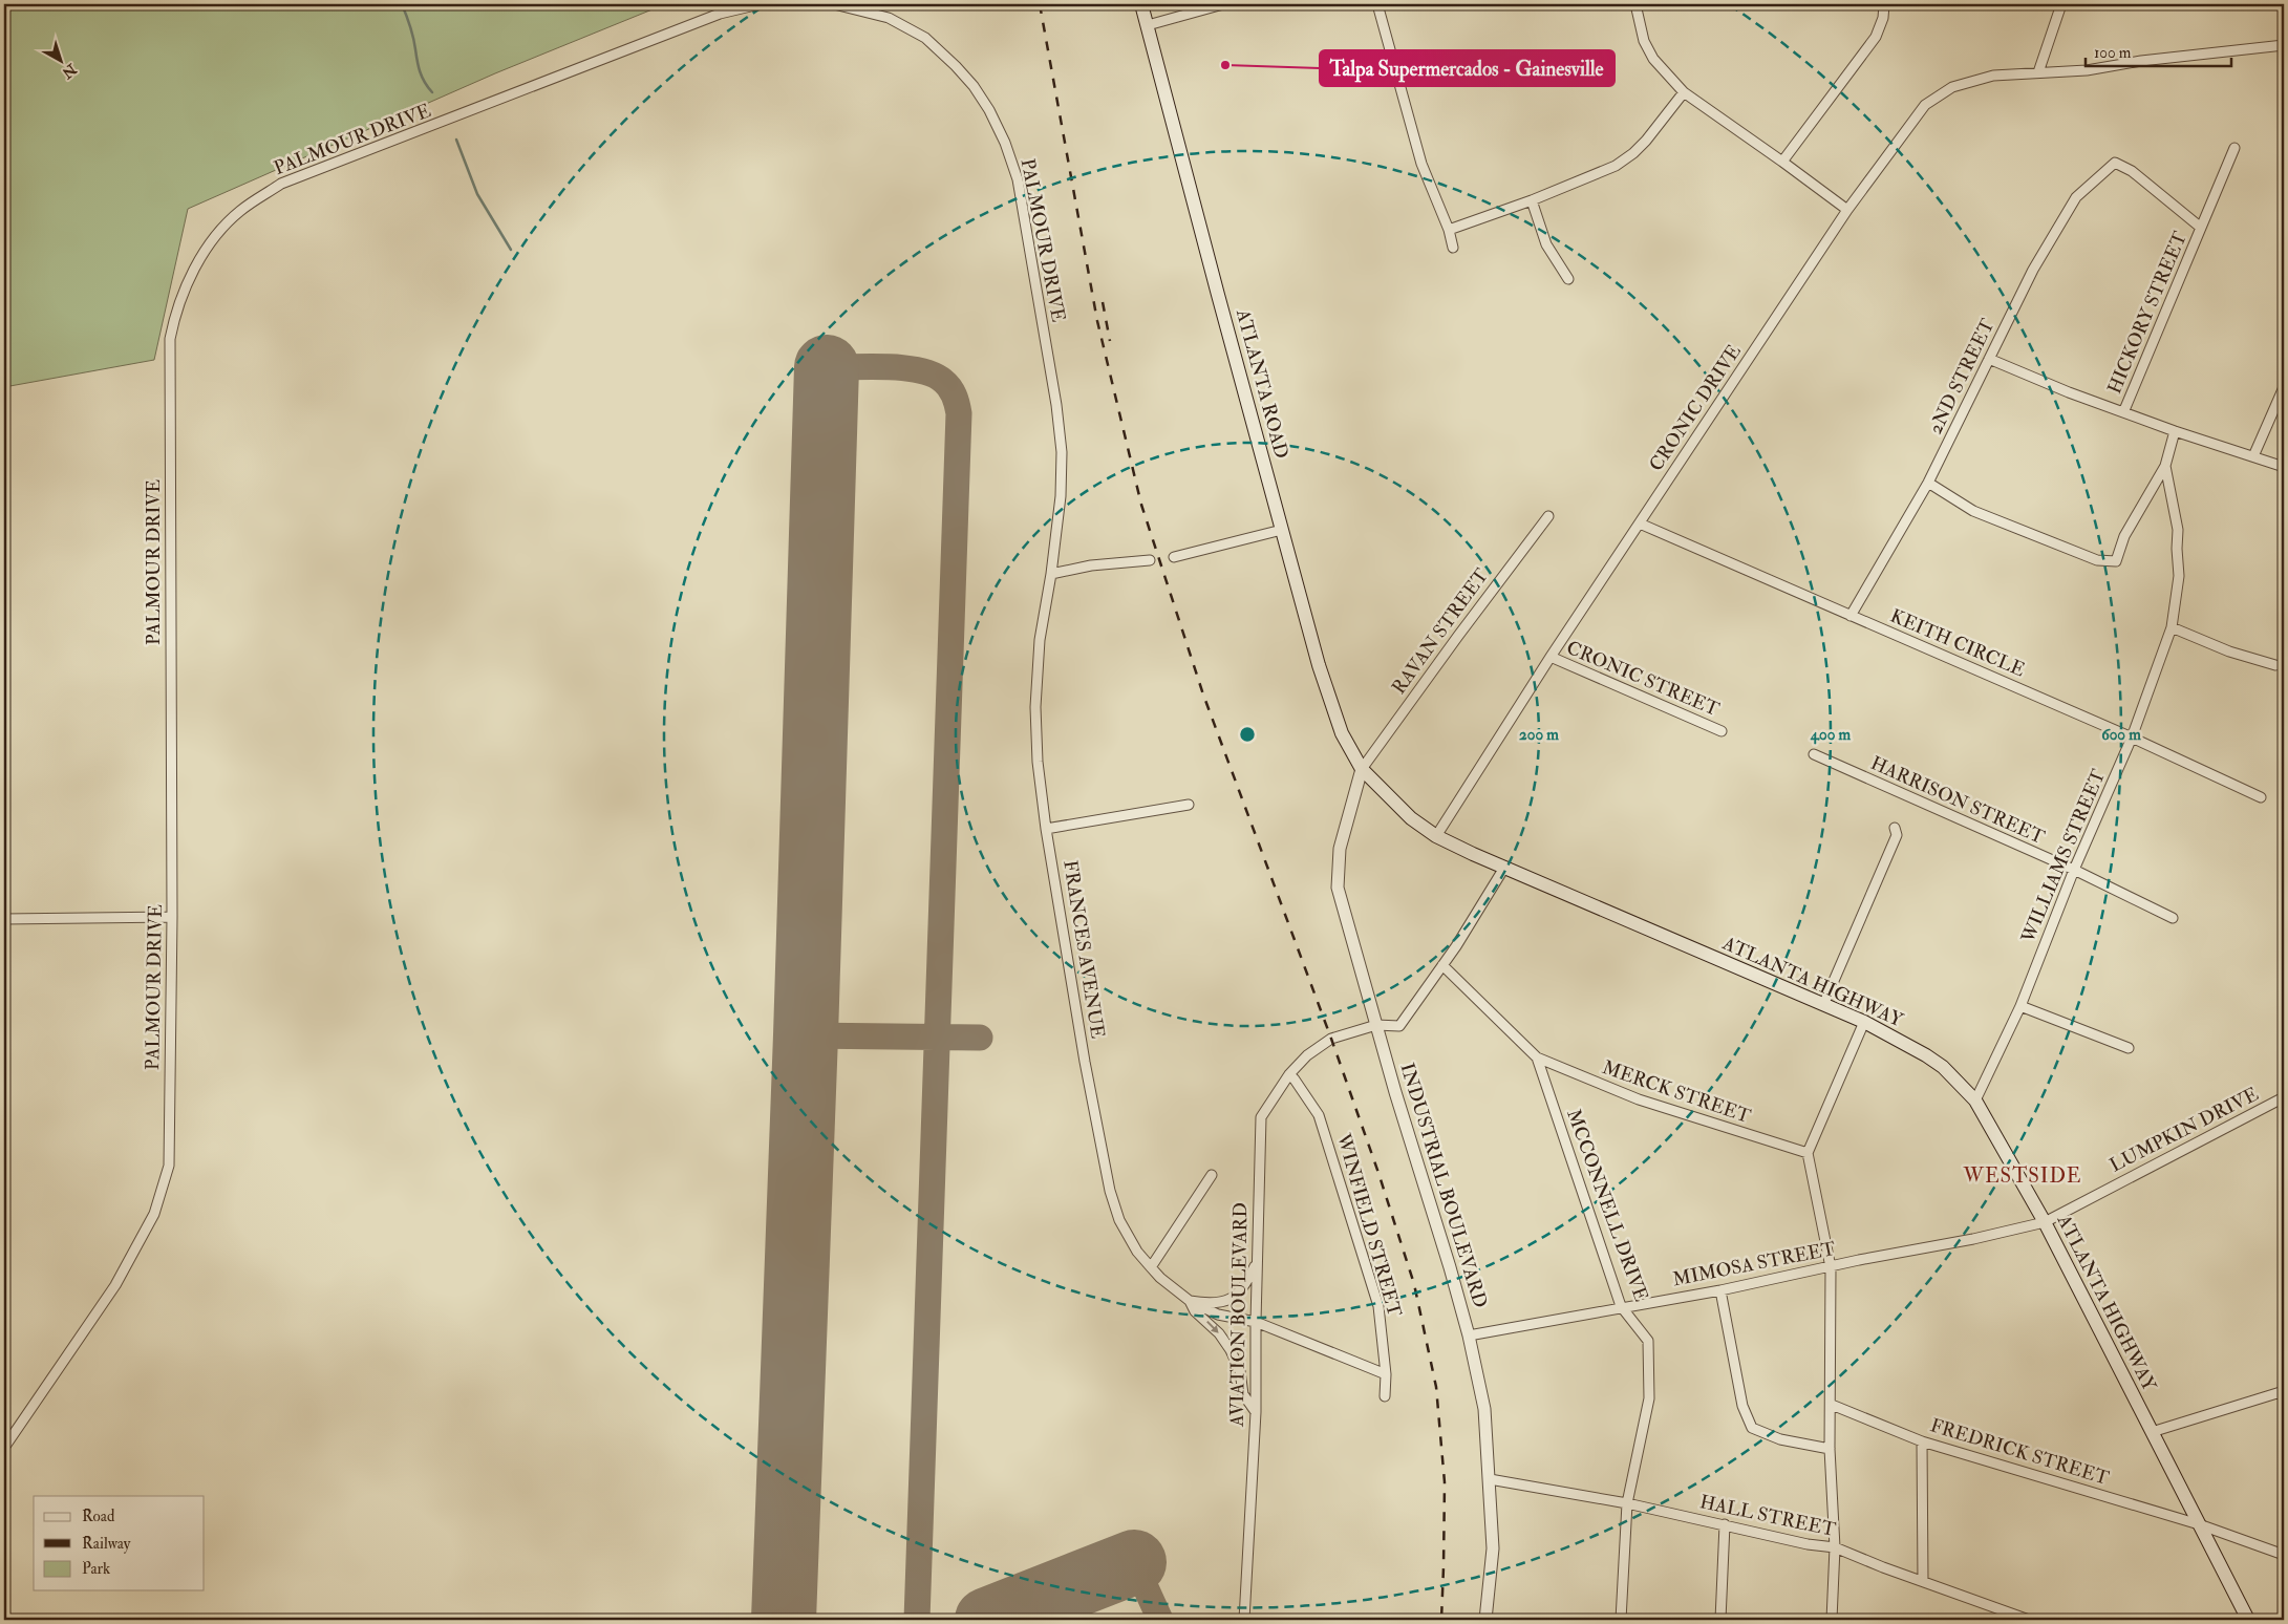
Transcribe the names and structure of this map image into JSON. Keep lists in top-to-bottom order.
{
  "streets": {
    "main road": ["ATLANTA ROAD", "ATLANTA HIGHWAY"],
    "street": [
      "PALMOUR DRIVE",
      "HICKORY STREET",
      "2ND STREET",
      "CRONIC DRIVE",
      "RAVAN STREET",
      "KEITH CIRCLE",
      "CRONIC STREET",
      "HARRISON STREET",
      "WILLIAMS STREET",
      "FRANCES AVENUE",
      "MERCK STREET",
      "LUMPKIN DRIVE",
      "INDUSTRIAL BOULEVARD",
      "MCCONNELL DRIVE",
      "WINFIELD STREET",
      "MIMOSA STREET",
      "AVIATION BOULEVARD",
      "FREDRICK STREET",
      "HALL STREET"
    ]
  },
  "crossings": [
    ["PALMOUR DRIVE", "FRANCES AVENUE"],
    ["HICKORY STREET", "2ND STREET"],
    ["2ND STREET", "KEITH CIRCLE"],
    ["ATLANTA ROAD", "RAVAN STREET"],
    ["ATLANTA ROAD", "ATLANTA HIGHWAY"],
    ["ATLANTA ROAD", "INDUSTRIAL BOULEVARD"],
    ["CRONIC DRIVE", "KEITH CIRCLE"],
    ["CRONIC DRIVE", "CRONIC STREET"],
    ["CRONIC DRIVE", "ATLANTA HIGHWAY"],
    ["RAVAN STREET", "ATLANTA HIGHWAY"],
    ["RAVAN STREET", "INDUSTRIAL BOULEVARD"],
    ["KEITH CIRCLE", "WILLIAMS STREET"],
    ["HARRISON STREET", "WILLIAMS STREET"],
    ["WILLIAMS STREET", "ATLANTA HIGHWAY"],
    ["FRANCES AVENUE", "WINFIELD STREET"],
    ["FRANCES AVENUE", "AVIATION BOULEVARD"],
    ["ATLANTA HIGHWAY", "LUMPKIN DRIVE"],
    ["ATLANTA HIGHWAY", "INDUSTRIAL BOULEVARD"],
    ["ATLANTA HIGHWAY", "MIMOSA STREET"],
    ["ATLANTA HIGHWAY", "FREDRICK STREET"],
    ["MERCK STREET", "MCCONNELL DRIVE"],
    ["LUMPKIN DRIVE", "MIMOSA STREET"],
    ["INDUSTRIAL BOULEVARD", "MIMOSA STREET"],
    ["INDUSTRIAL BOULEVARD", "AVIATION BOULEVARD"],
    ["INDUSTRIAL BOULEVARD", "HALL STREET"],
    ["MCCONNELL DRIVE", "MIMOSA STREET"],
    ["MCCONNELL DRIVE", "HALL STREET"],
    ["WINFIELD STREET", "AVIATION BOULEVARD"]
  ],
  "districts": ["WESTSIDE"],
  "places": ["Talpa Supermercados - Gainesville"],
  "legend": ["Road", "Railway", "Park"],
  "scale_bar": "100 m",
  "north": "bottom right",
  "rings": ["200 m", "400 m", "600 m"]
}
